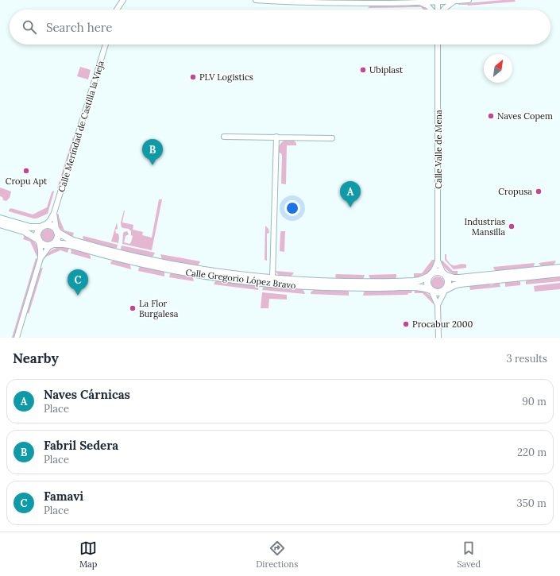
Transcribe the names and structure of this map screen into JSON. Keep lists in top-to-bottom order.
{
  "streets": {
    "main road": ["Calle Gregorio López Bravo"],
    "street": ["Calle Merindad de Castilla la Vieja", "Calle Valle de Mena"]
  },
  "crossings": [
    ["Calle Merindad de Castilla la Vieja", "Calle Gregorio López Bravo"],
    ["Calle Valle de Mena", "Calle Gregorio López Bravo"]
  ],
  "places": [
    "Ubiplast",
    "PLV Logistics",
    "Naves Copem",
    "Cropu Apt",
    "Cropusa",
    "Industrias Mansilla",
    "La Flor Burgalesa",
    "Procabur 2000"
  ],
  "north": "top right",
  "page": {
    "search": "Search here",
    "pins": ["B", "A", "C"],
    "heading": ["Nearby", "3 results"],
    "list": [
      {
        "mark": "A",
        "name": "Naves Cárnicas",
        "note": "Place",
        "value": "90 m"
      },
      {
        "mark": "B",
        "name": "Fabril Sedera",
        "note": "Place",
        "value": "220 m"
      },
      {
        "mark": "C",
        "name": "Famavi",
        "note": "Place",
        "value": "350 m"
      }
    ],
    "nav": ["Map", "Directions", "Saved"]
  }
}
